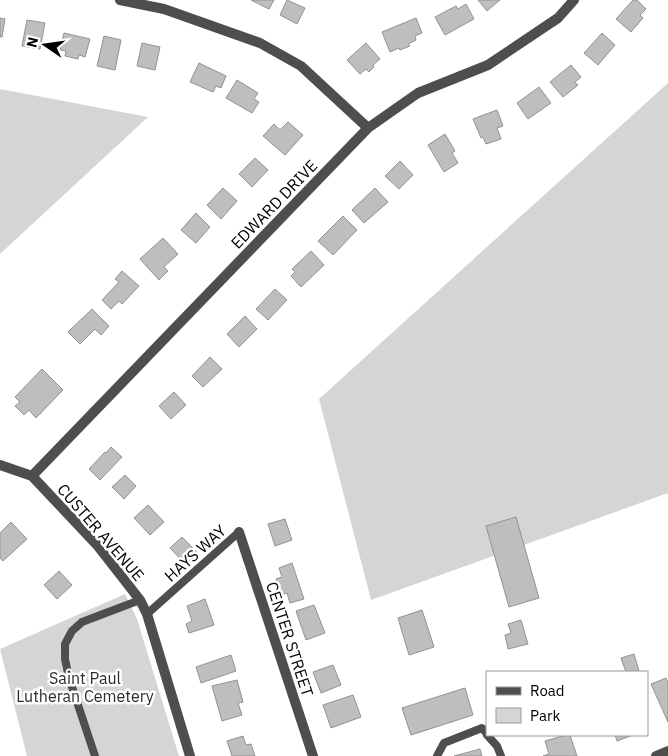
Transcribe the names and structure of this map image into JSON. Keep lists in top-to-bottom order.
{
  "streets": {
    "street": ["EDWARD DRIVE", "CUSTER AVENUE", "CENTER STREET"],
    "lane": ["HAYS WAY"]
  },
  "crossings": [
    ["EDWARD DRIVE", "CUSTER AVENUE"],
    ["CUSTER AVENUE", "HAYS WAY"],
    ["HAYS WAY", "CENTER STREET"]
  ],
  "parks": ["Saint Paul Lutheran Cemetery"],
  "legend": ["Road", "Park"],
  "north": "left"
}
